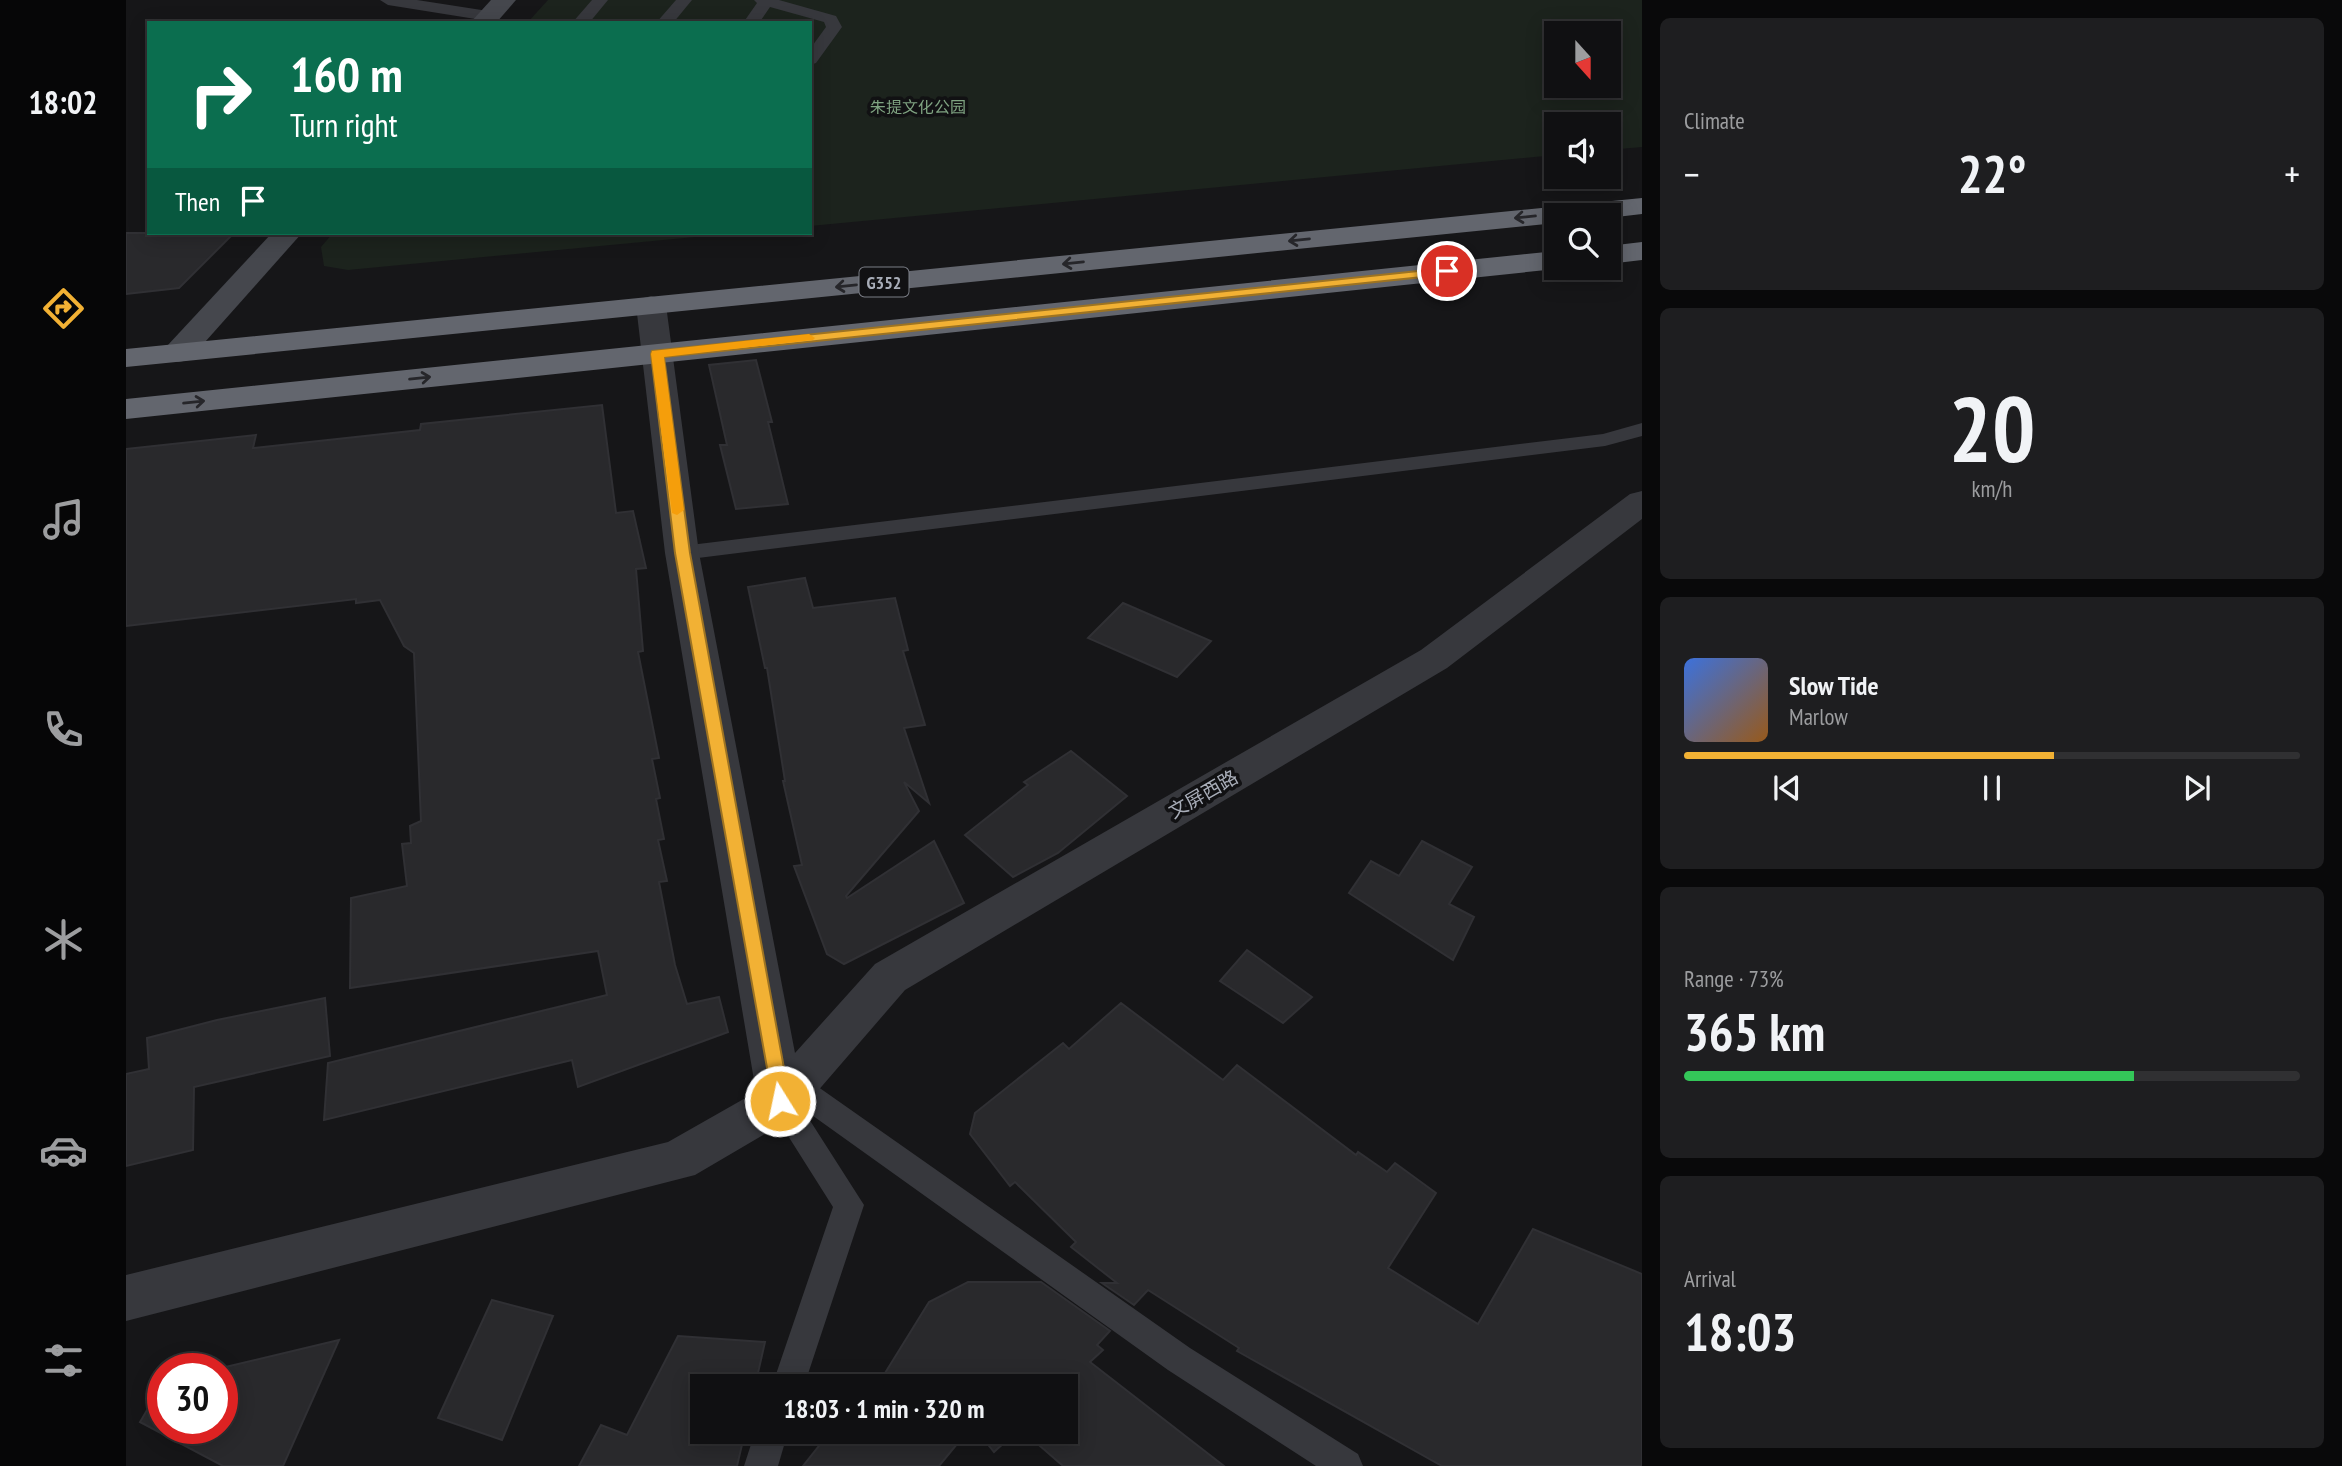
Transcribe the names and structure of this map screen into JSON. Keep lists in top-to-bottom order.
{
  "streets": {
    "highway": ["G352"],
    "street": ["文屏西路"]
  },
  "parks": ["朱提文化公园"],
  "north": "bottom",
  "page": {
    "tabs": "18:02",
    "tile": [
      "Climate",
      ["20", "km/h"],
      ["Range · 73%", "365 km"],
      ["Arrival", "18:03"]
    ],
    "turn": ["160 m", "Turn right"],
    "heat": ["−", "22°", "+"],
    "then": "Then",
    "song": ["Slow Tide", "Marlow"],
    "limit": "30",
    "trip": "18:03 · 1 min · 320 m"
  }
}
